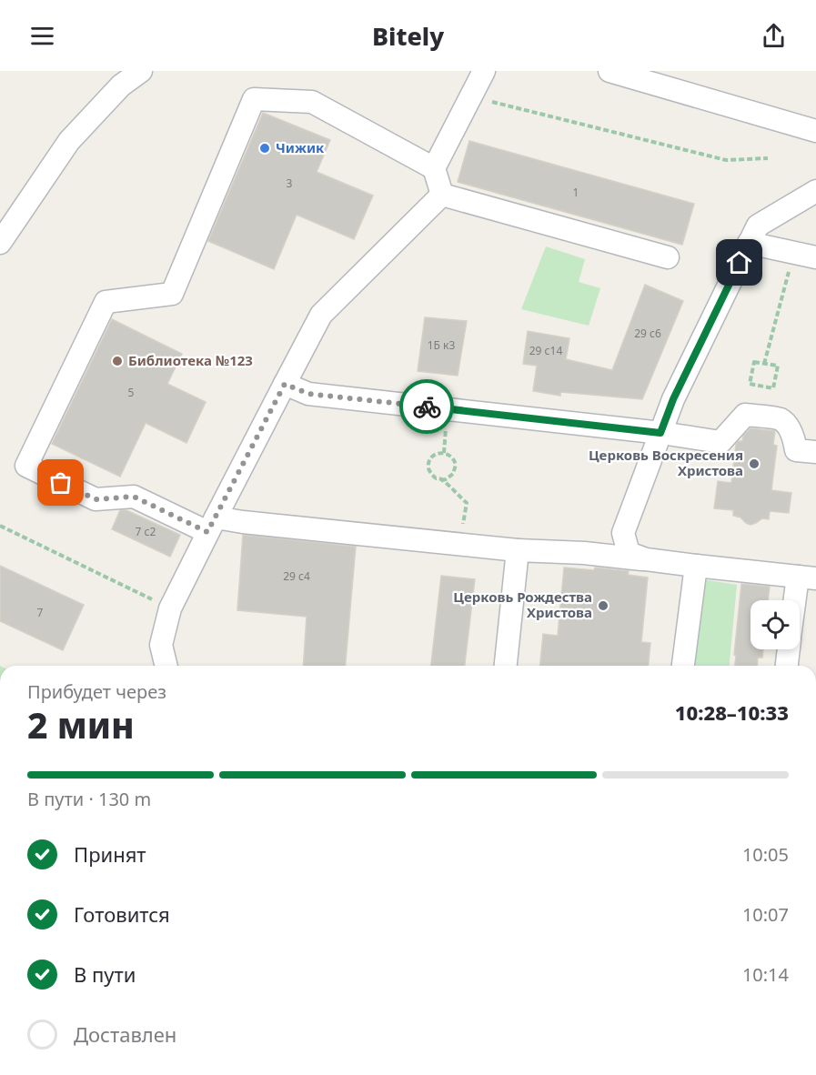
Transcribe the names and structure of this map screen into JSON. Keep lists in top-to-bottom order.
{
  "places": [
    "Чижик",
    "Библиотека №123",
    "Церковь Воскресения Христова",
    "Церковь Рождества Христова"
  ],
  "house_numbers": [
    "3",
    "1",
    "29 с6",
    "1Б к3",
    "29 с14",
    "5",
    "7 с2",
    "29 с4",
    "7"
  ],
  "page": {
    "header": "Bitely",
    "heading": ["2 мин", "Прибудет через", "10:28–10:33"],
    "bar": "В пути · 130 m",
    "list": [
      ["Принят", "10:05"],
      ["Готовится", "10:07"],
      ["В пути", "10:14"],
      "Доставлен"
    ]
  }
}
